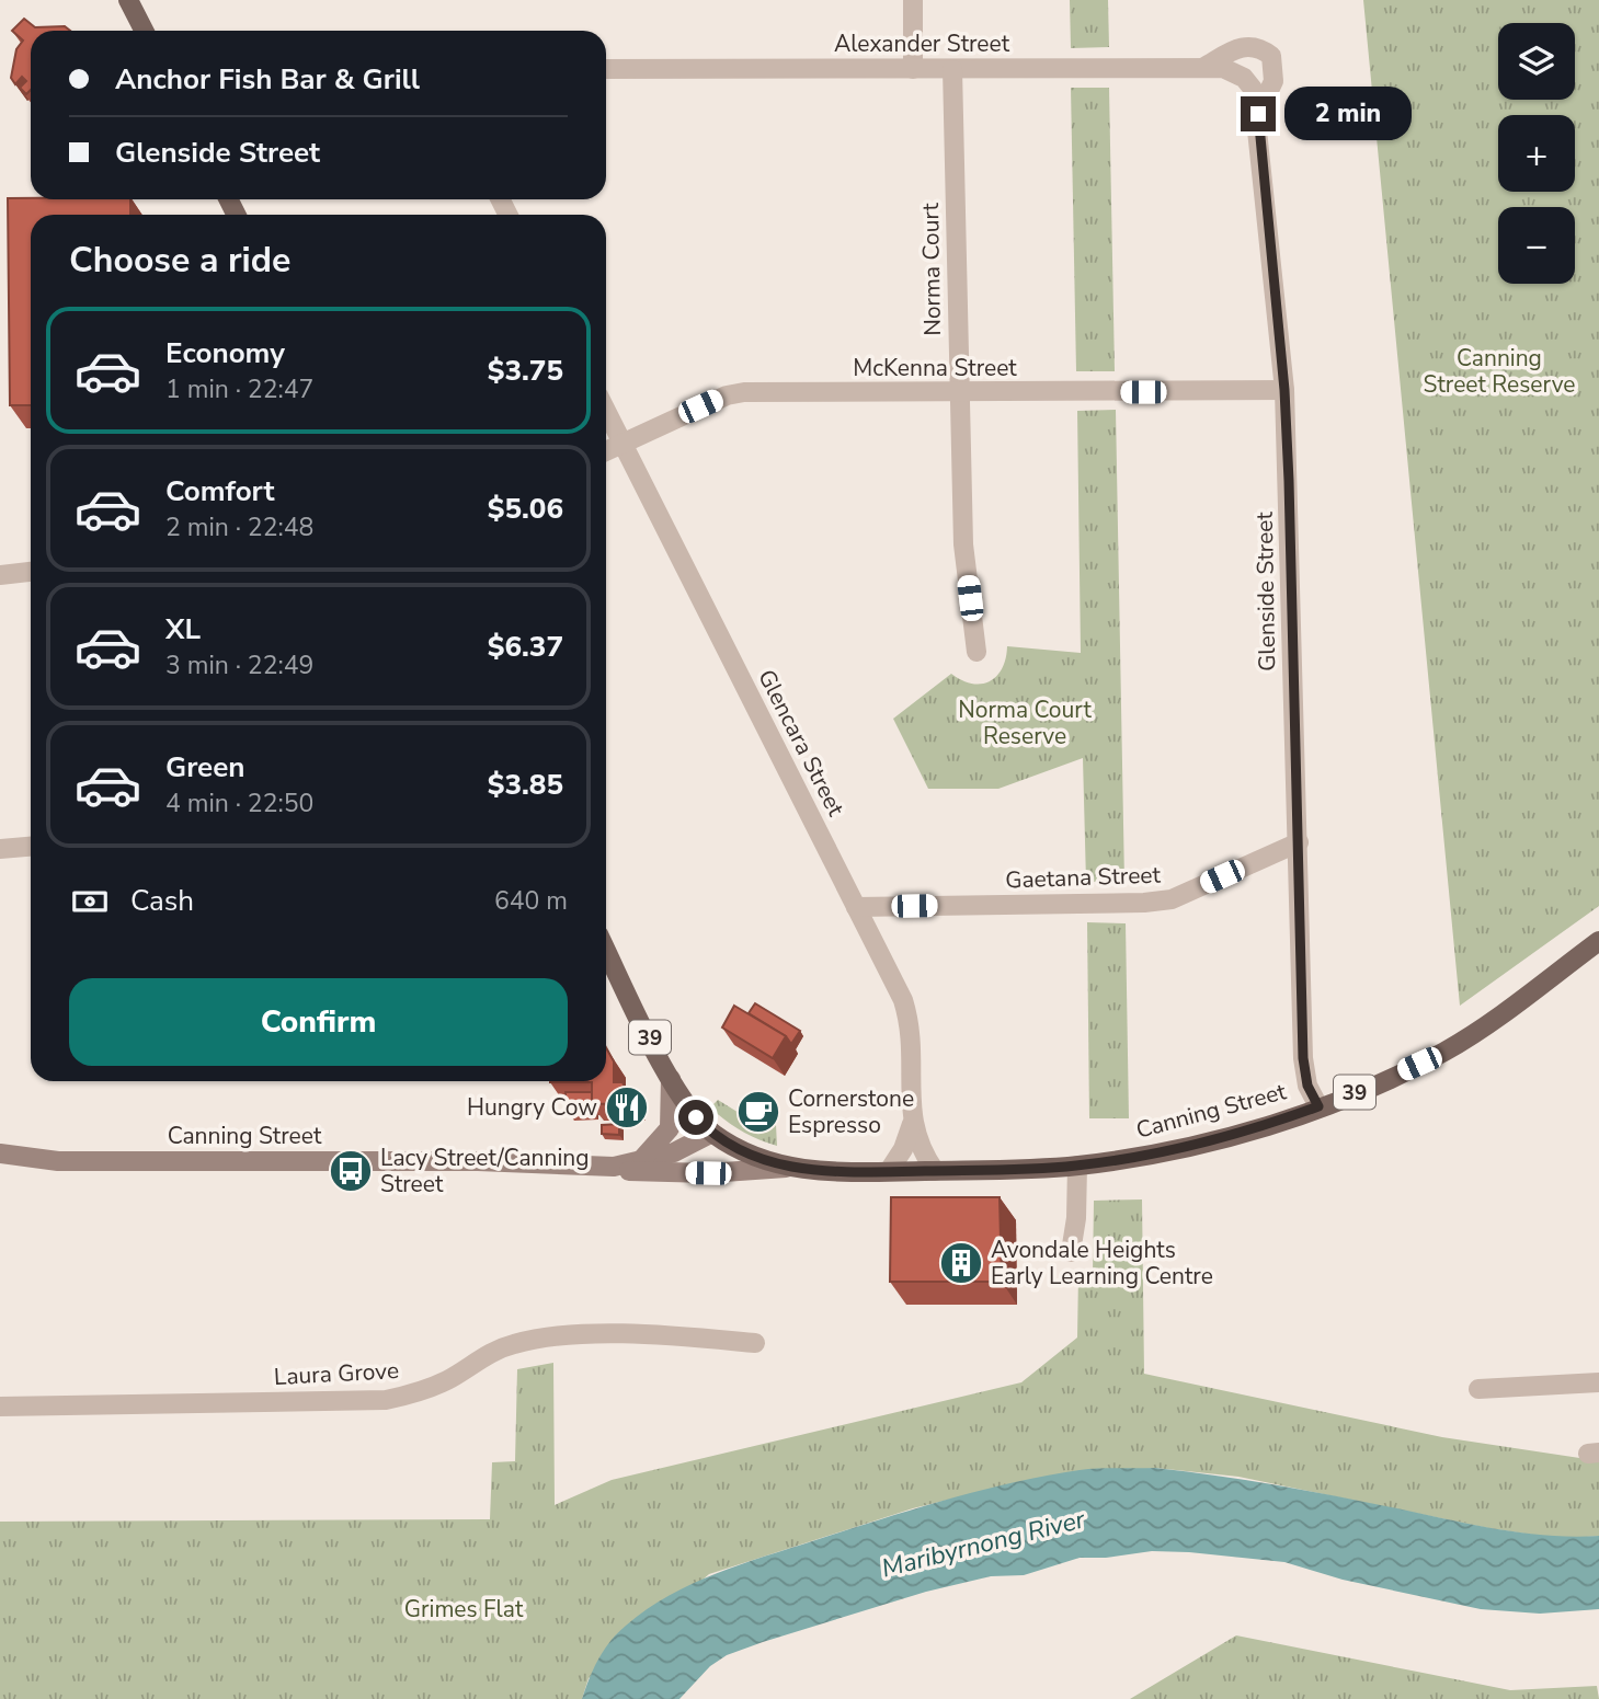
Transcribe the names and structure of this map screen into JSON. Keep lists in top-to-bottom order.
{
  "streets": {
    "main road": ["39", "Canning Street"],
    "street": [
      "Alexander Street",
      "Norma Court",
      "McKenna Street",
      "Glenside Street",
      "Glencara Street",
      "Gaetana Street",
      "Laura Grove"
    ]
  },
  "crossings": [
    ["Alexander Street", "Norma Court"],
    ["Alexander Street", "Glenside Street"],
    ["Norma Court", "McKenna Street"],
    ["McKenna Street", "Glenside Street"],
    ["McKenna Street", "Glencara Street"],
    ["Glenside Street", "Gaetana Street"],
    ["Glenside Street", "Canning Street"],
    ["Glencara Street", "Gaetana Street"],
    ["Glencara Street", "Canning Street"],
    ["39", "Canning Street"]
  ],
  "water": ["Maribyrnong River"],
  "parks": ["Canning Street Reserve", "Norma Court Reserve", "Grimes Flat"],
  "places": {
    "restaurant": ["Hungry Cow"],
    "cafe": ["Cornerstone Espresso"],
    "bus stop": ["Lacy Street/Canning Street"],
    "building": ["Avondale Heights Early Learning Centre"]
  },
  "page": {
    "map_buttons": ["+", "−"],
    "banner": ["Anchor Fish Bar & Grill", "Glenside Street"],
    "bubble": "2 min",
    "heading": "Choose a ride",
    "list": [
      {
        "name": "Economy",
        "note": "1 min · 22:47",
        "value": "$3.75"
      },
      {
        "name": "Comfort",
        "note": "2 min · 22:48",
        "value": "$5.06"
      },
      {
        "name": "XL",
        "note": "3 min · 22:49",
        "value": "$6.37"
      },
      {
        "name": "Green",
        "note": "4 min · 22:50",
        "value": "$3.85"
      }
    ],
    "pay": ["Cash", "640 m"],
    "buttons": "Confirm"
  }
}
